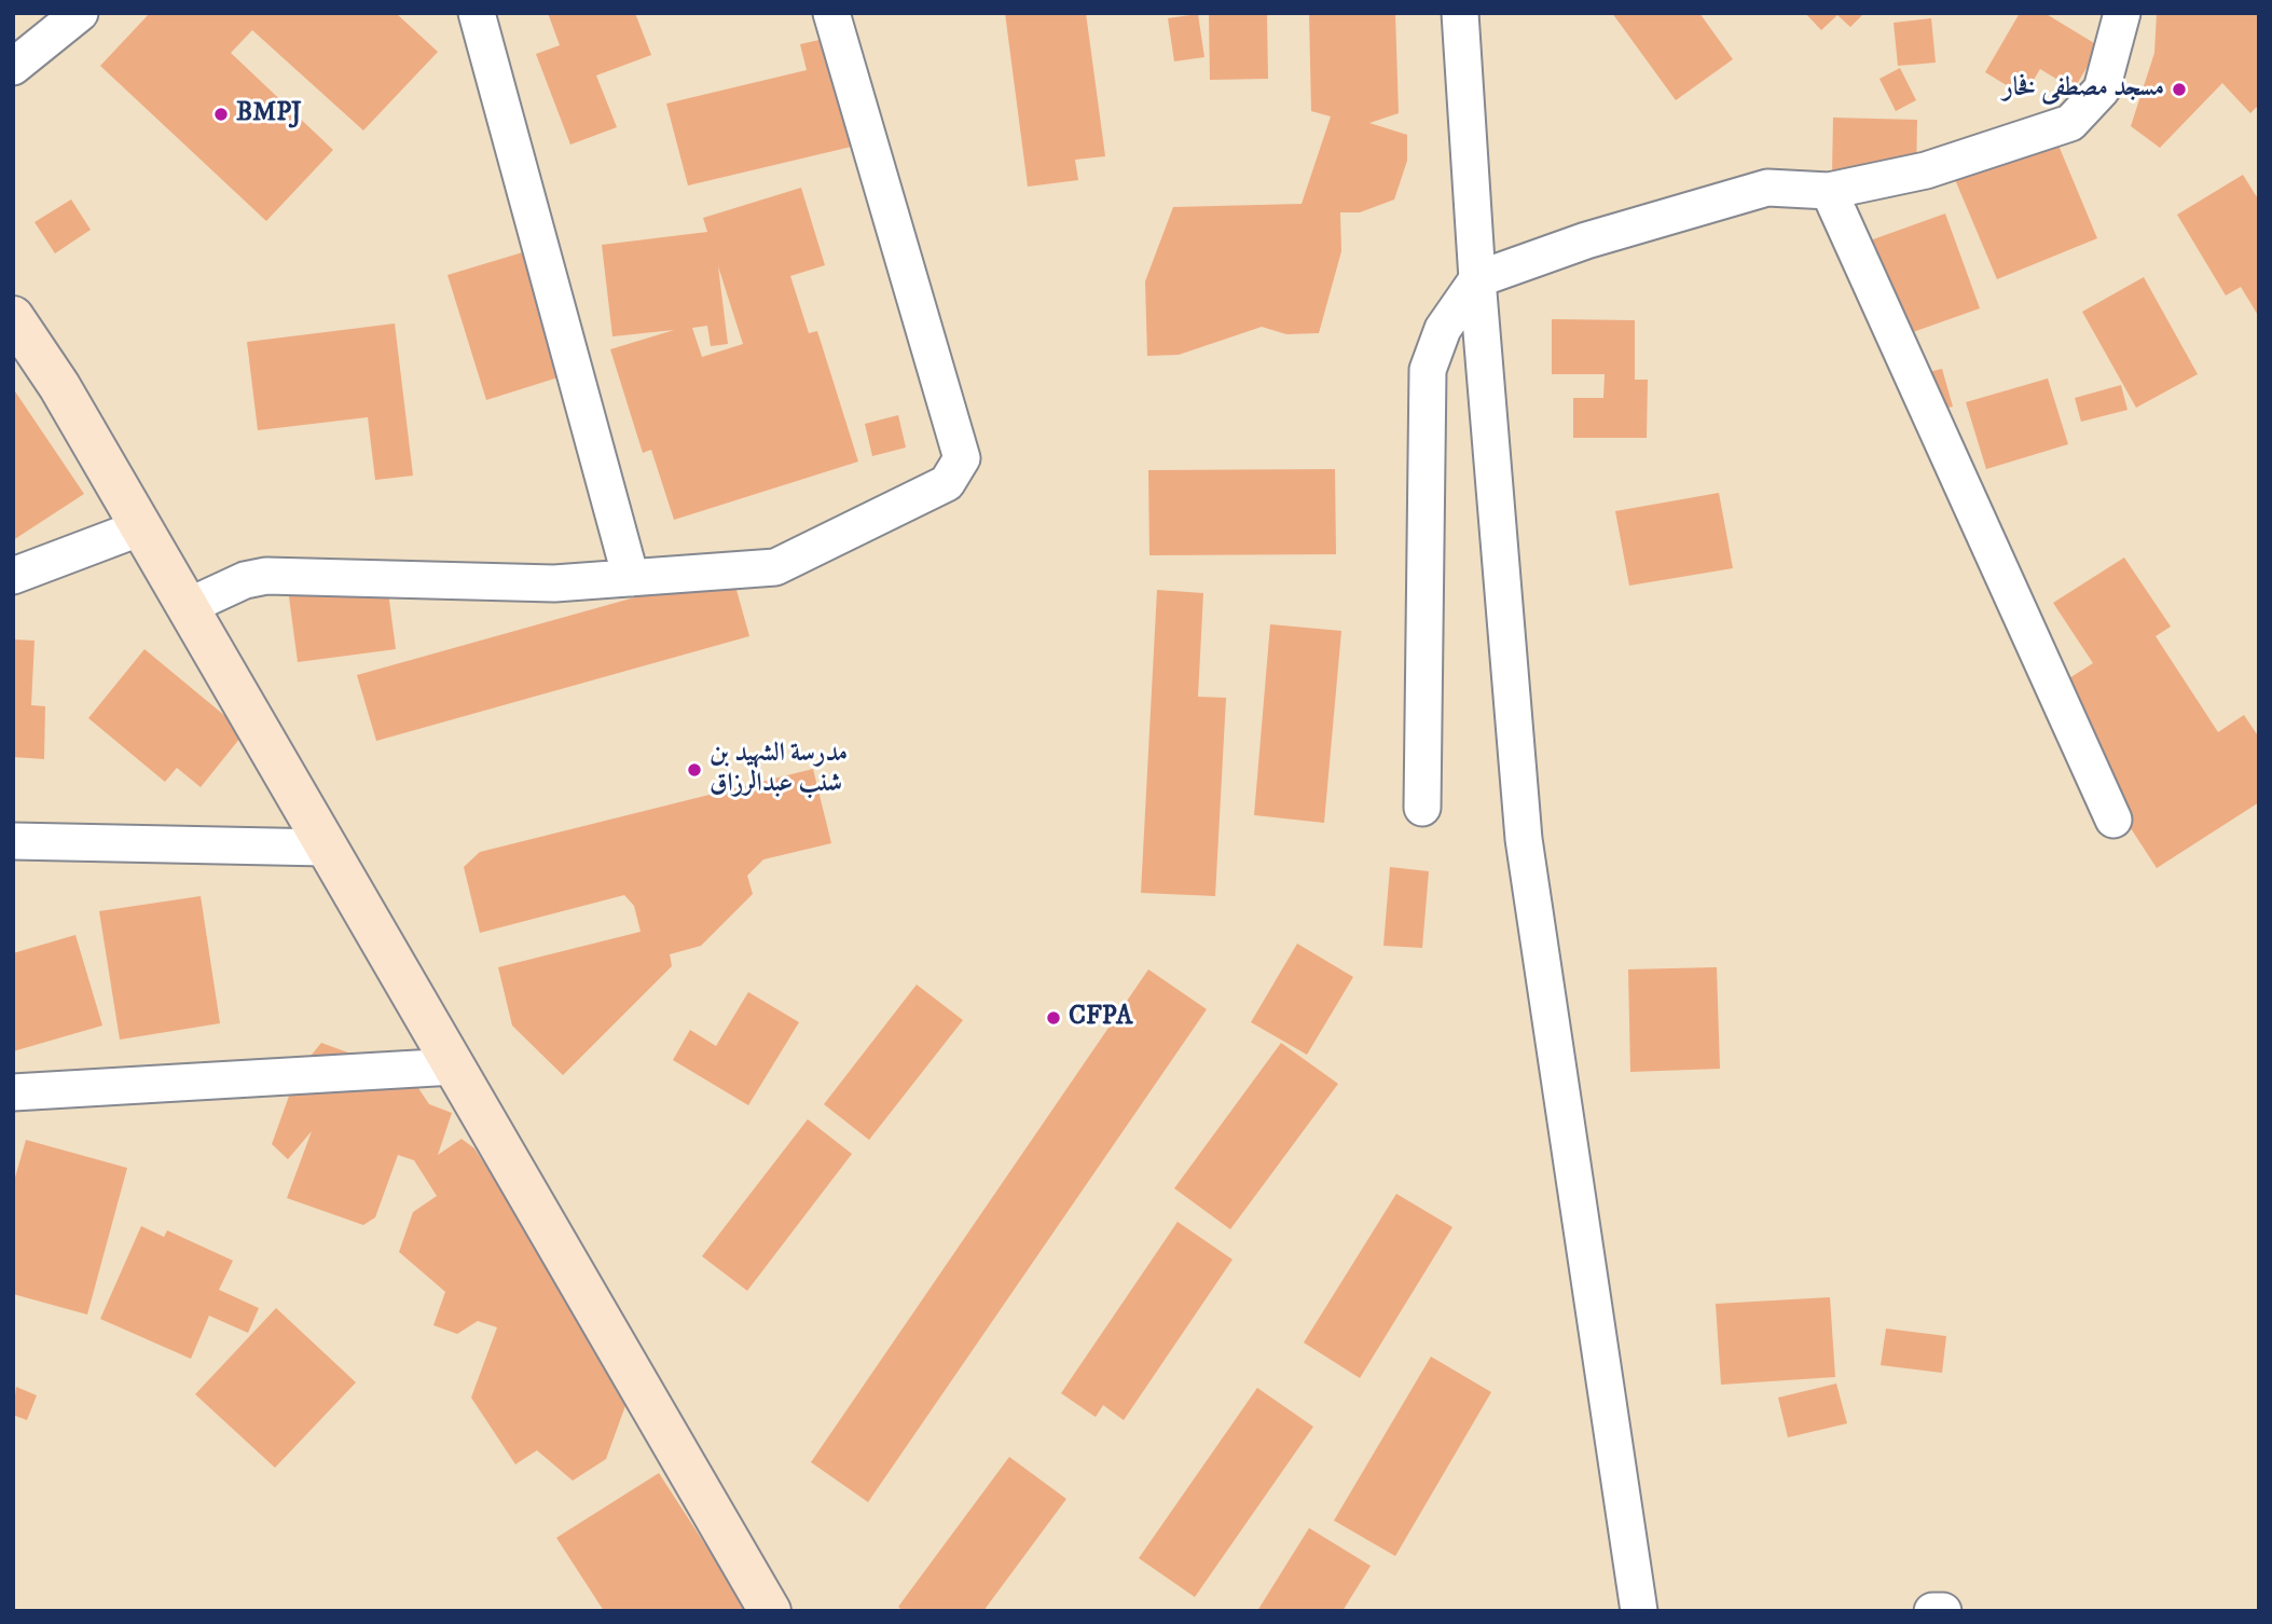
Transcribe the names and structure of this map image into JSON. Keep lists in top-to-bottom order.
{
  "places": [
    "مسجد مصطفى فخار",
    "BMPJ",
    "مدرسة الشهيد بن شنب عبدالرزاق",
    "CFPA"
  ]
}
